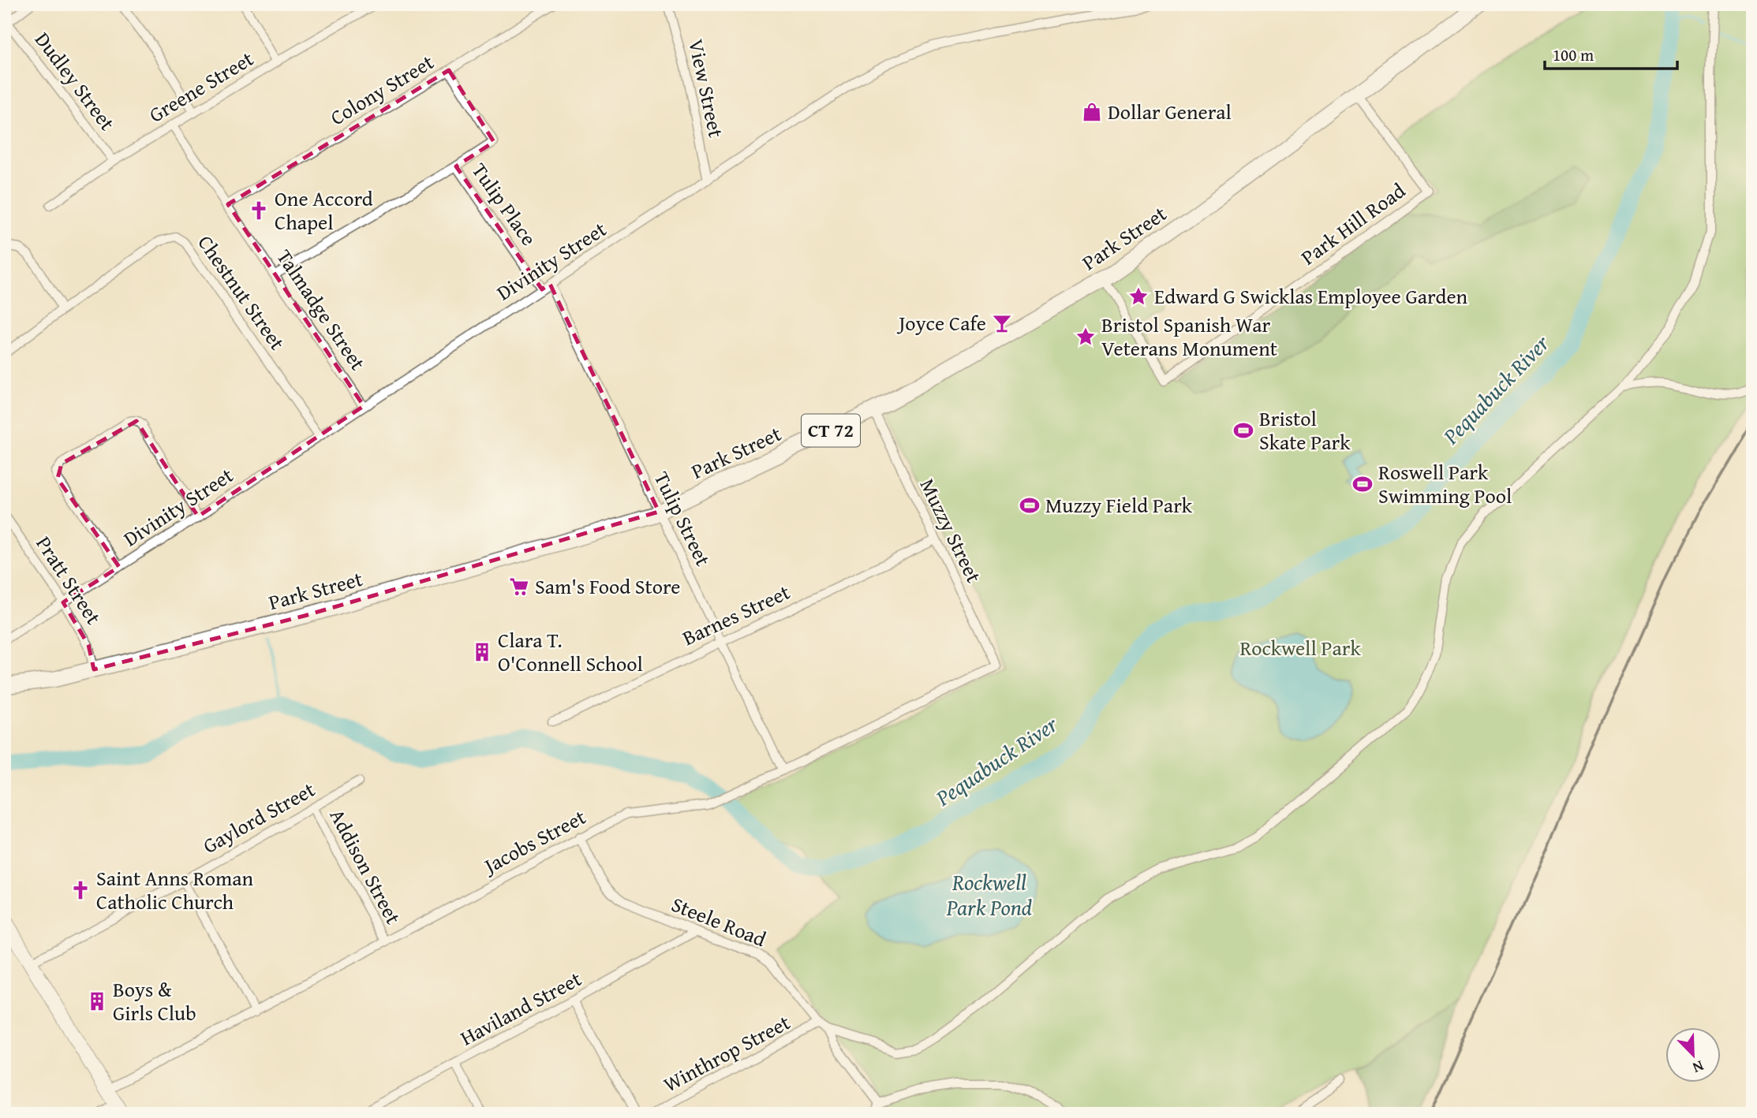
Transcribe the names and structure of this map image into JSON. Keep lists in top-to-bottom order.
{
  "streets": {
    "highway": ["Park Street", "CT 72"],
    "street": [
      "Dudley Street",
      "Greene Street",
      "View Street",
      "Colony Street",
      "Tulip Place",
      "Park Hill Road",
      "Divinity Street",
      "Chestnut Street",
      "Talmadge Street",
      "Tulip Street",
      "Muzzy Street",
      "Pratt Street",
      "Barnes Street",
      "Gaylord Street",
      "Jacobs Street",
      "Addison Street",
      "Steele Road",
      "Haviland Street",
      "Winthrop Street"
    ]
  },
  "crossings": [
    ["Dudley Street", "Greene Street"],
    ["Greene Street", "Talmadge Street"],
    ["View Street", "Divinity Street"],
    ["Colony Street", "Talmadge Street"],
    ["Tulip Place", "Divinity Street"],
    ["Park Hill Road", "Park Street"],
    ["Park Street", "Tulip Street"],
    ["Park Street", "Muzzy Street"],
    ["Park Street", "Pratt Street"],
    ["Divinity Street", "Chestnut Street"],
    ["Divinity Street", "Talmadge Street"],
    ["Divinity Street", "Tulip Street"],
    ["Divinity Street", "Pratt Street"],
    ["Tulip Street", "Barnes Street"],
    ["Tulip Street", "Jacobs Street"],
    ["Muzzy Street", "Barnes Street"],
    ["Muzzy Street", "Jacobs Street"],
    ["Gaylord Street", "Addison Street"],
    ["Jacobs Street", "Addison Street"],
    ["Jacobs Street", "Steele Road"],
    ["Steele Road", "Haviland Street"],
    ["Steele Road", "Winthrop Street"]
  ],
  "water": ["Pequabuck River", "Rockwell Park Pond"],
  "parks": ["Rockwell Park"],
  "places": {
    "shop": ["Dollar General"],
    "church": ["One Accord Chapel", "Saint Anns Roman Catholic Church"],
    "place": ["Edward G Swicklas Employee Garden", "Bristol Spanish War Veterans Monument"],
    "bar": ["Joyce Cafe"],
    "sports": ["Bristol Skate Park", "Roswell Park Swimming Pool", "Muzzy Field Park"],
    "supermarket": ["Sam's Food Store"],
    "building": ["Clara T. O'Connell School", "Boys & Girls Club"]
  },
  "scale_bar": "100 m",
  "north": "bottom right"
}
